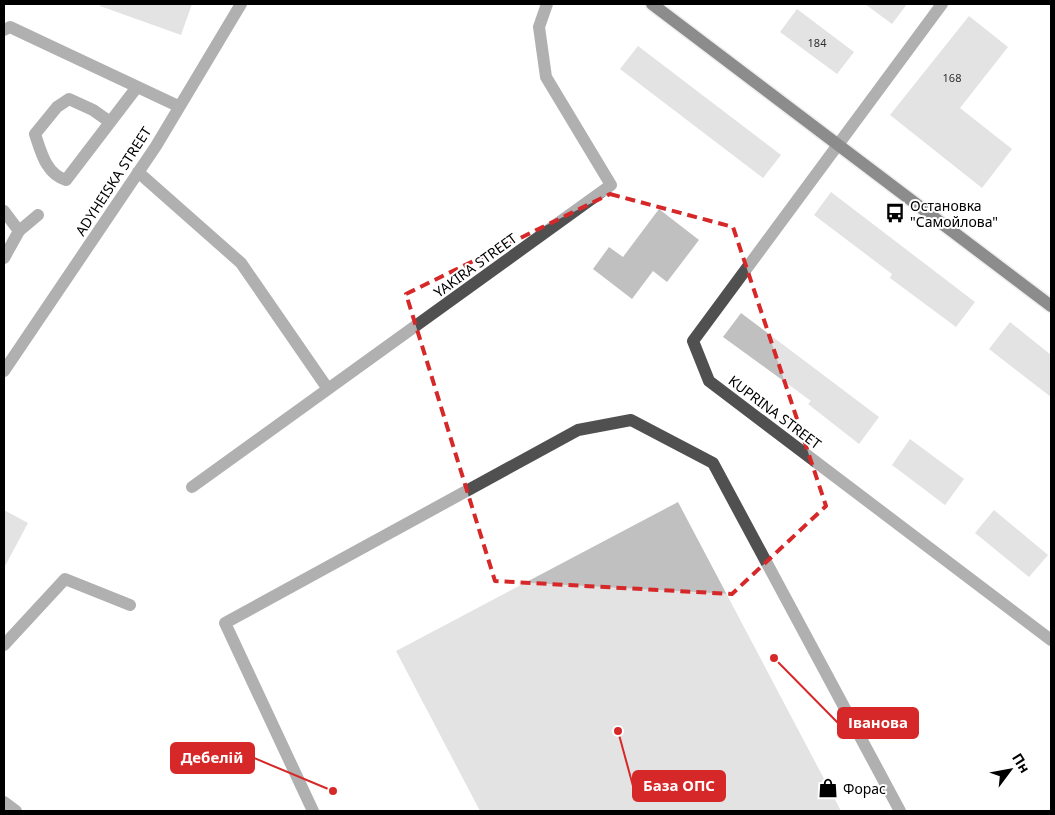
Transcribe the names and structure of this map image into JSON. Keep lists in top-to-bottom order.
{
  "streets": {
    "street": ["ADYHEISKA STREET", "YAKIRA STREET", "KUPRINA STREET"]
  },
  "places": {
    "bus stop": ["Остановка \"Самойлова\""],
    "other": ["Іванова", "База ОПС", "Дебелій"],
    "shop": ["Форас"]
  },
  "house_numbers": ["184", "168"],
  "north": "top right"
}
